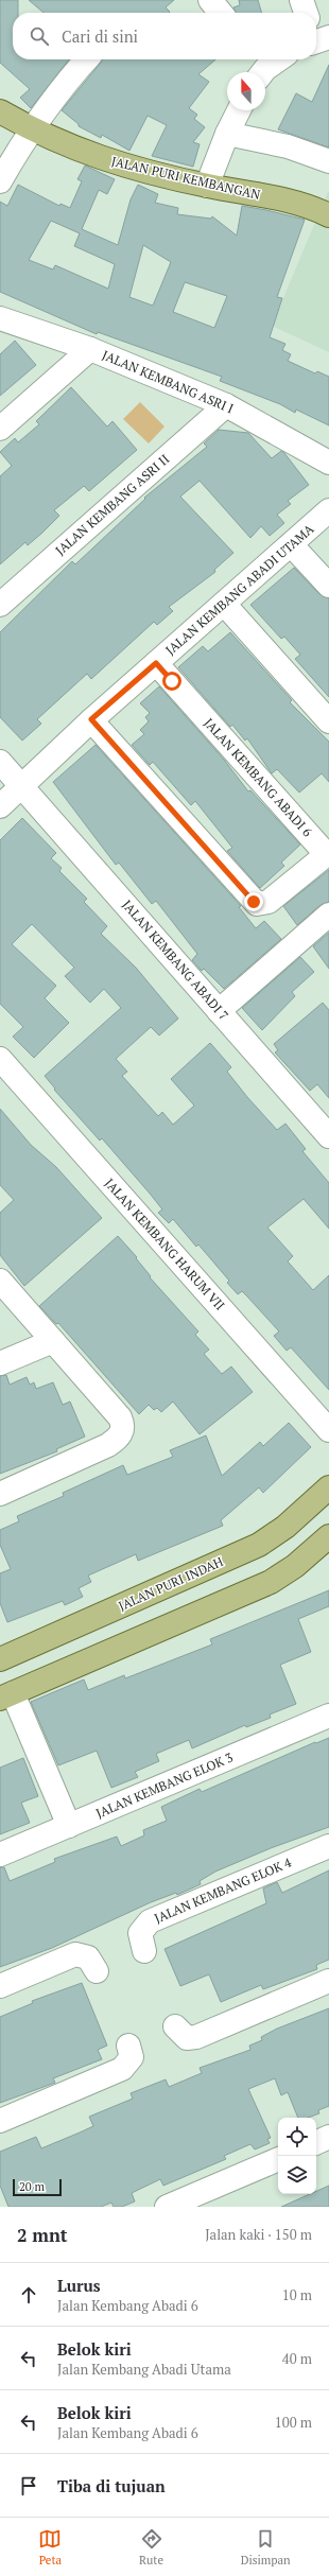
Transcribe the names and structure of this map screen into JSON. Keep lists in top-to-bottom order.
{
  "streets": {
    "main road": ["JALAN PURI KEMBANGAN", "JALAN PURI INDAH"],
    "street": [
      "JALAN KEMBANG ASRI I",
      "JALAN KEMBANG ASRI II",
      "JALAN KEMBANG ABADI UTAMA",
      "JALAN KEMBANG ABADI 6",
      "JALAN KEMBANG ABADI 7",
      "JALAN KEMBANG HARUM VII",
      "JALAN KEMBANG ELOK 3",
      "JALAN KEMBANG ELOK 4"
    ]
  },
  "crossings": [
    ["JALAN KEMBANG ASRI I", "JALAN KEMBANG ASRI II"],
    ["JALAN KEMBANG ABADI UTAMA", "JALAN KEMBANG ABADI 6"],
    ["JALAN KEMBANG ABADI UTAMA", "JALAN KEMBANG ABADI 7"]
  ],
  "scale_bar": "20 m",
  "north": "top",
  "page": {
    "search": "Cari di sini",
    "scale": "20 m",
    "heading": ["2 mnt", "Jalan kaki · 150 m"],
    "list": [
      ["Lurus", "Jalan Kembang Abadi 6", "10 m"],
      ["Belok kiri", "Jalan Kembang Abadi Utama", "40 m"],
      ["Belok kiri", "Jalan Kembang Abadi 6", "100 m"],
      "Tiba di tujuan"
    ],
    "nav": ["Peta", "Rute", "Disimpan"]
  }
}
